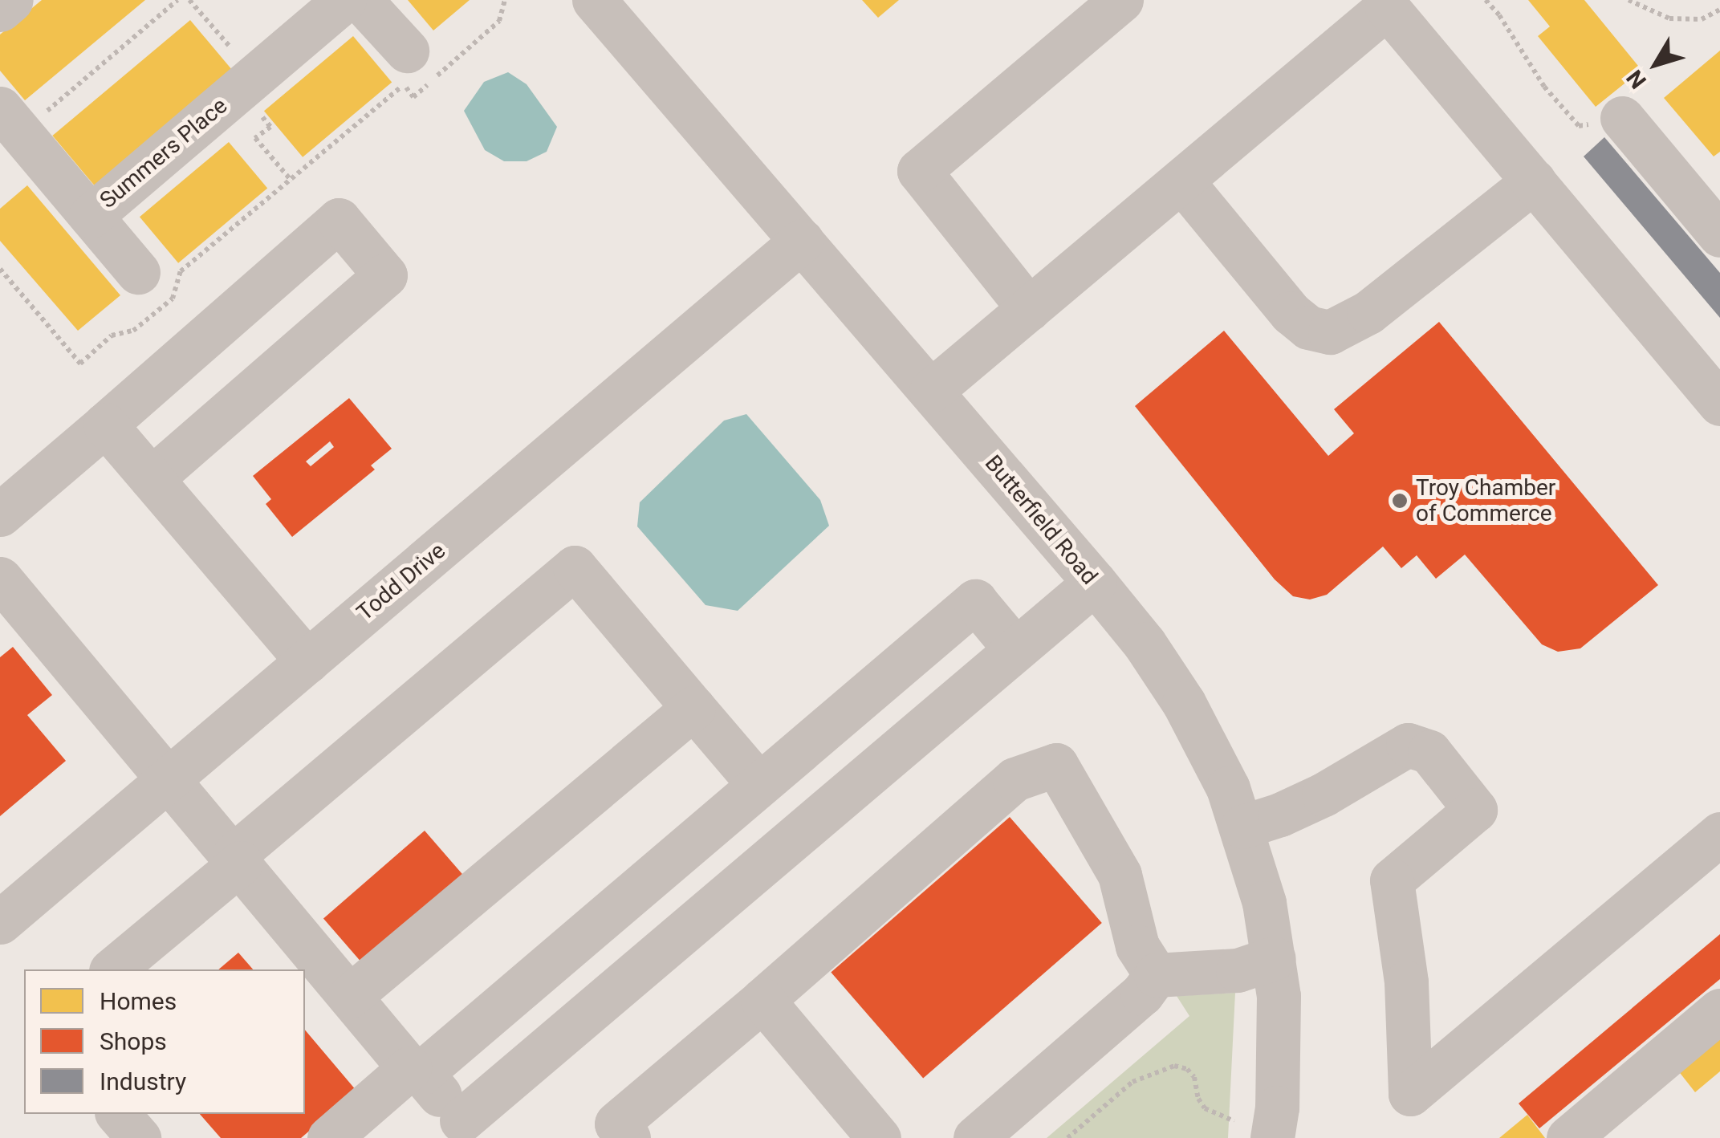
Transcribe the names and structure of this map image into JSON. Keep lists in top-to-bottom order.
{
  "streets": {
    "street": ["Summers Place", "Butterfield Road", "Todd Drive"]
  },
  "crossings": [
    ["Butterfield Road", "Todd Drive"]
  ],
  "places": ["Troy Chamber of Commerce"],
  "legend": ["Homes", "Shops", "Industry"],
  "north": "bottom left"
}
